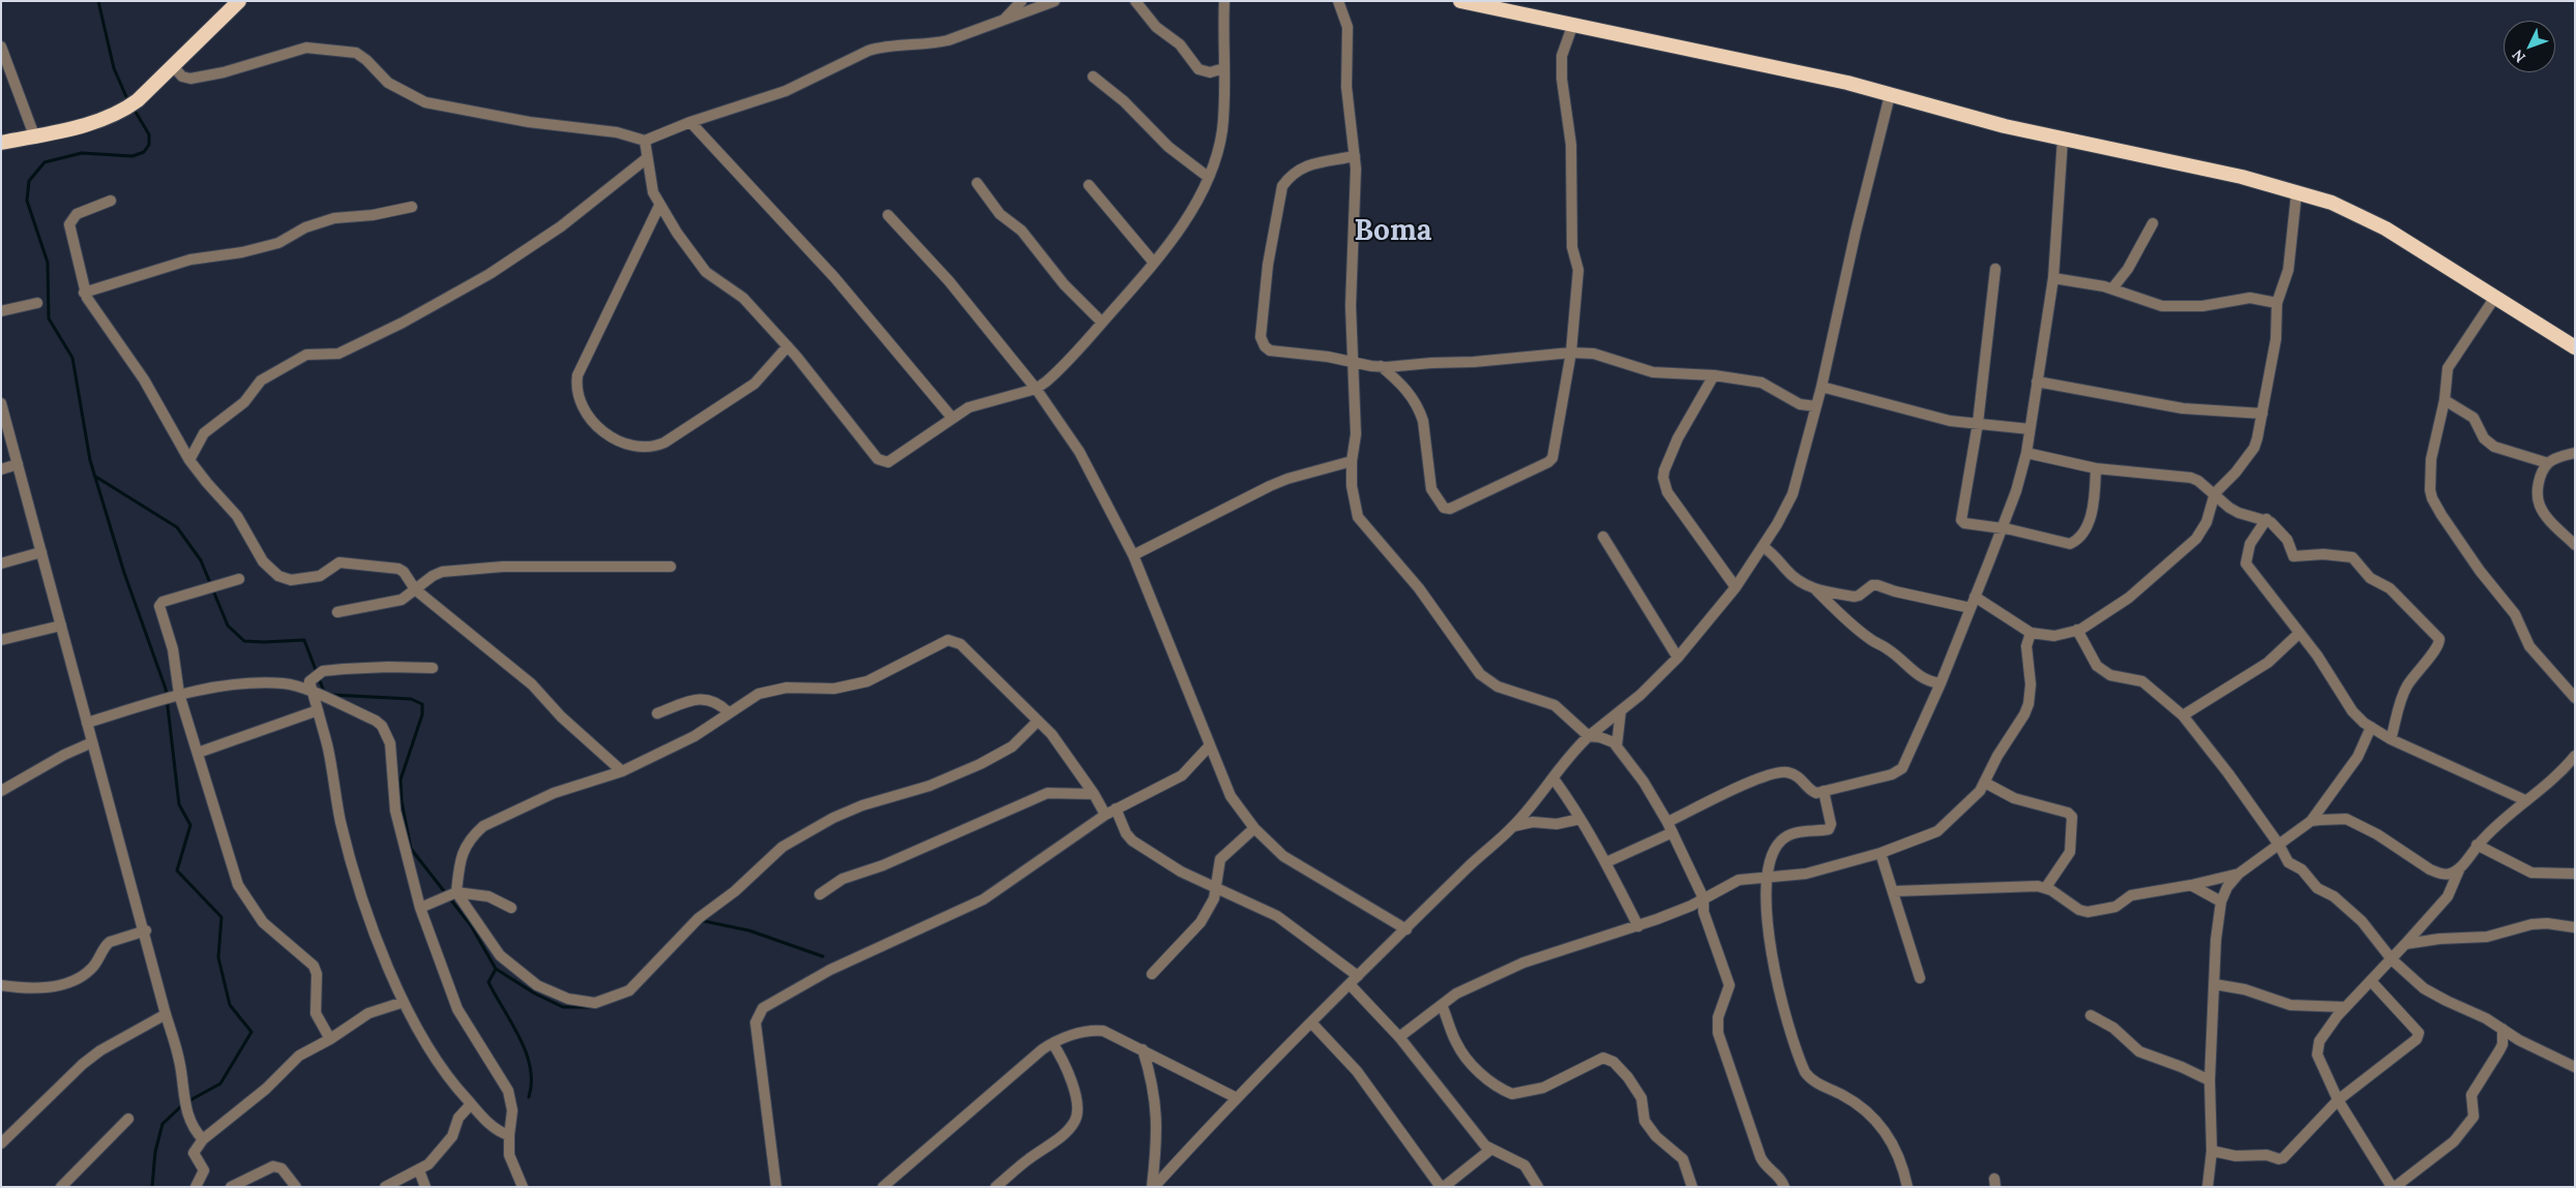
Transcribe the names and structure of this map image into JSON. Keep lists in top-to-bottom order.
{
  "districts": ["Boma"],
  "north": "bottom left"
}
